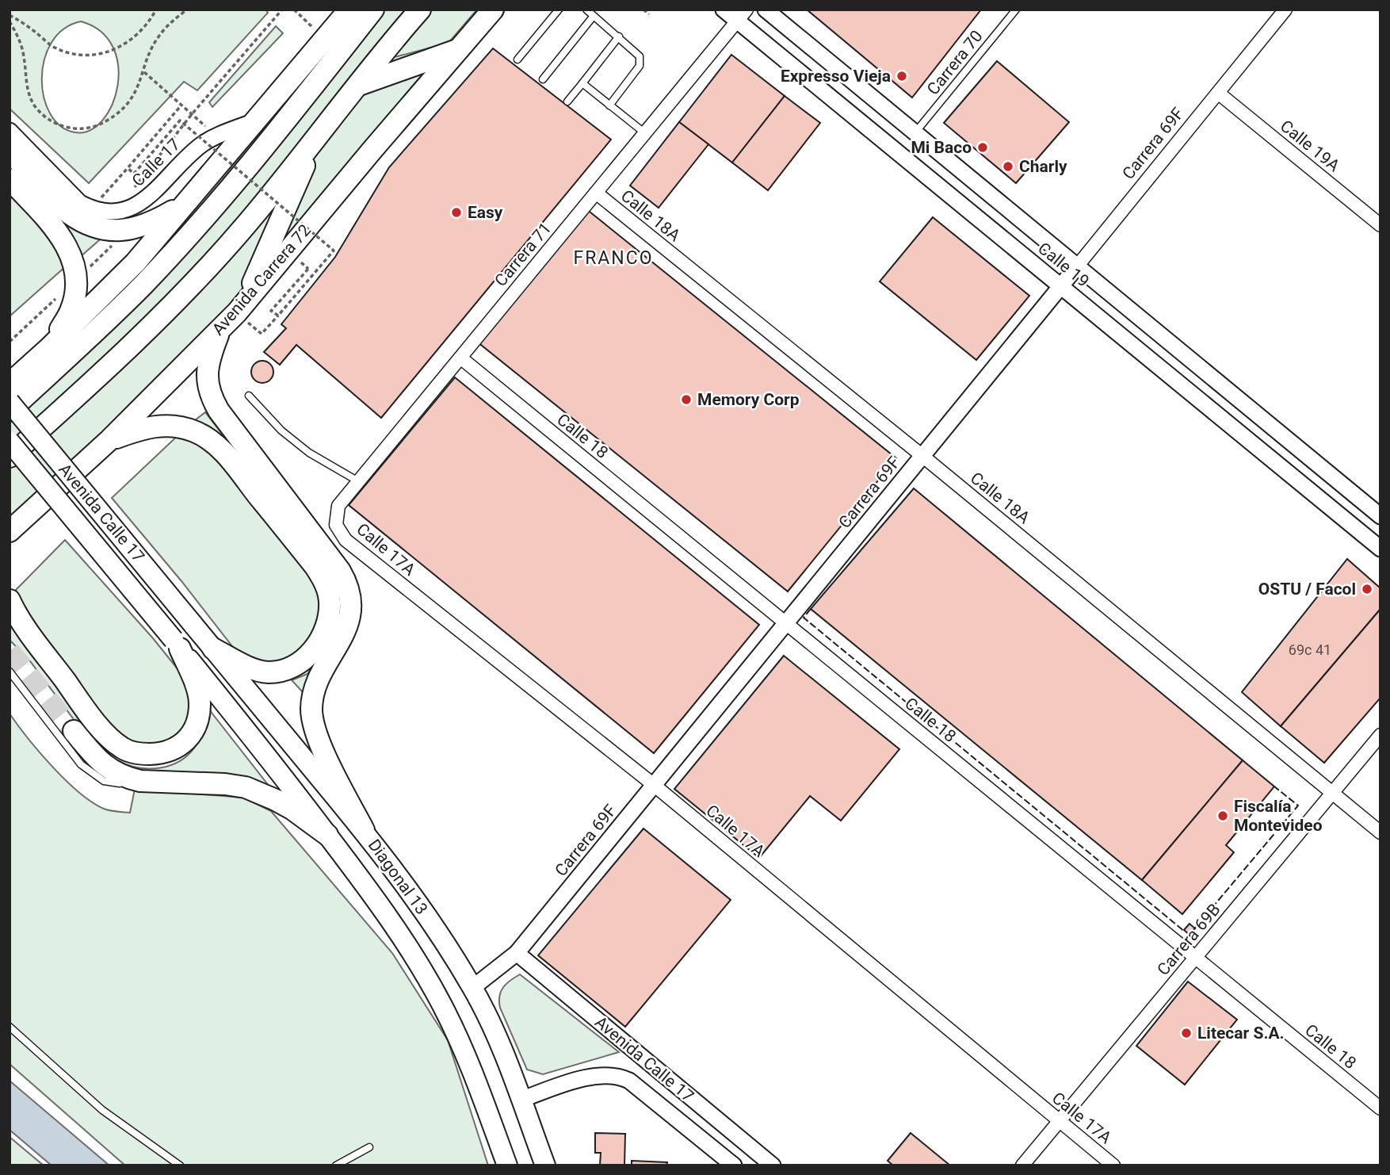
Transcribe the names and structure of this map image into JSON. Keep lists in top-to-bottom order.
{
  "streets": {
    "highway": ["Avenida Carrera 72"],
    "main road": ["Avenida Calle 17", "Diagonal 13"],
    "street": [
      "Carrera 69F",
      "Calle 19A",
      "Calle 17",
      "Calle 18A",
      "Carrera 71",
      "Calle 19",
      "Calle 18",
      "Calle 17A",
      "Carrera 69B"
    ],
    "lane": ["Carrera 70"]
  },
  "crossings": [
    ["Carrera 70", "Calle 19"],
    ["Carrera 69F", "Calle 19A"],
    ["Carrera 69F", "Calle 18A"],
    ["Carrera 69F", "Calle 19"],
    ["Carrera 69F", "Calle 18"],
    ["Carrera 69F", "Avenida Calle 17"],
    ["Carrera 69F", "Calle 17A"],
    ["Carrera 69F", "Diagonal 13"],
    ["Calle 18A", "Carrera 71"],
    ["Calle 18A", "Carrera 69B"],
    ["Carrera 71", "Calle 19"],
    ["Carrera 71", "Calle 18"],
    ["Carrera 71", "Calle 17A"],
    ["Calle 18", "Carrera 69B"],
    ["Avenida Calle 17", "Diagonal 13"],
    ["Calle 17A", "Carrera 69B"]
  ],
  "districts": ["FRANCO"],
  "places": [
    "Expresso Vieja",
    "Mi Baco",
    "Charly",
    "Easy",
    "Memory Corp",
    "OSTU / Facol",
    "Fiscalía Montevideo",
    "Litecar S.A."
  ],
  "house_numbers": ["69c 41"]
}
